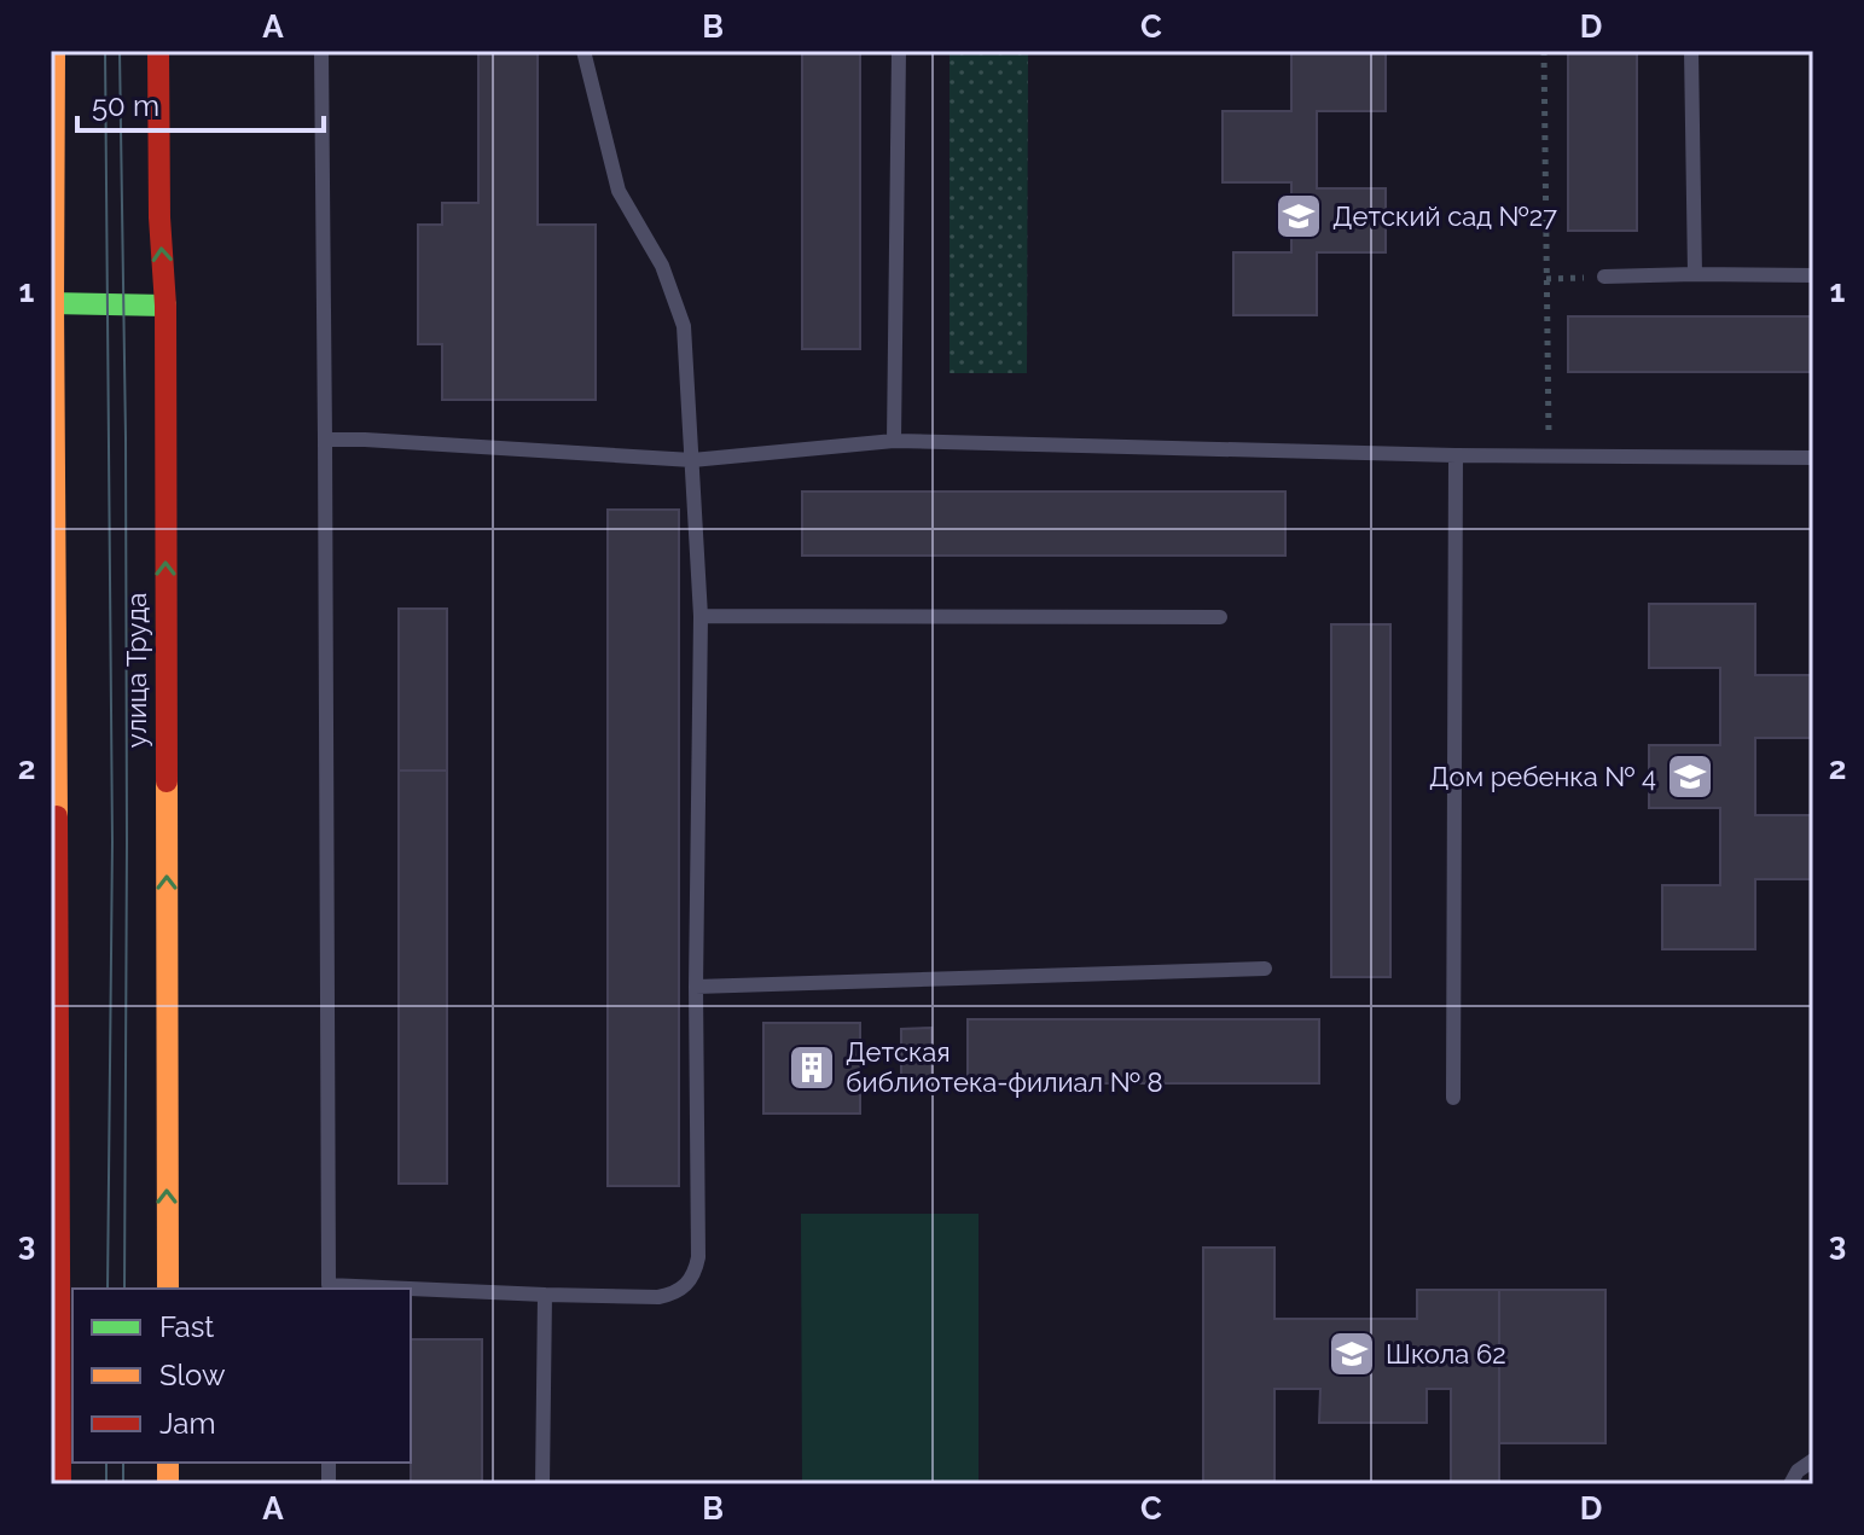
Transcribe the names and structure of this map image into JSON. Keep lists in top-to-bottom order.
{
  "streets": {
    "main road": ["улица Труда"]
  },
  "places": {
    "school or university": ["Детский сад №27", "Дом ребенка № 4", "Школа 62"],
    "building": ["Детская библиотека-филиал № 8"]
  },
  "legend": ["Fast", "Slow", "Jam"],
  "scale_bar": "50 m",
  "grid": {
    "columns": [
      "A",
      "B",
      "C",
      "D"
    ],
    "rows": ["1", "2", "3"]
  }
}
